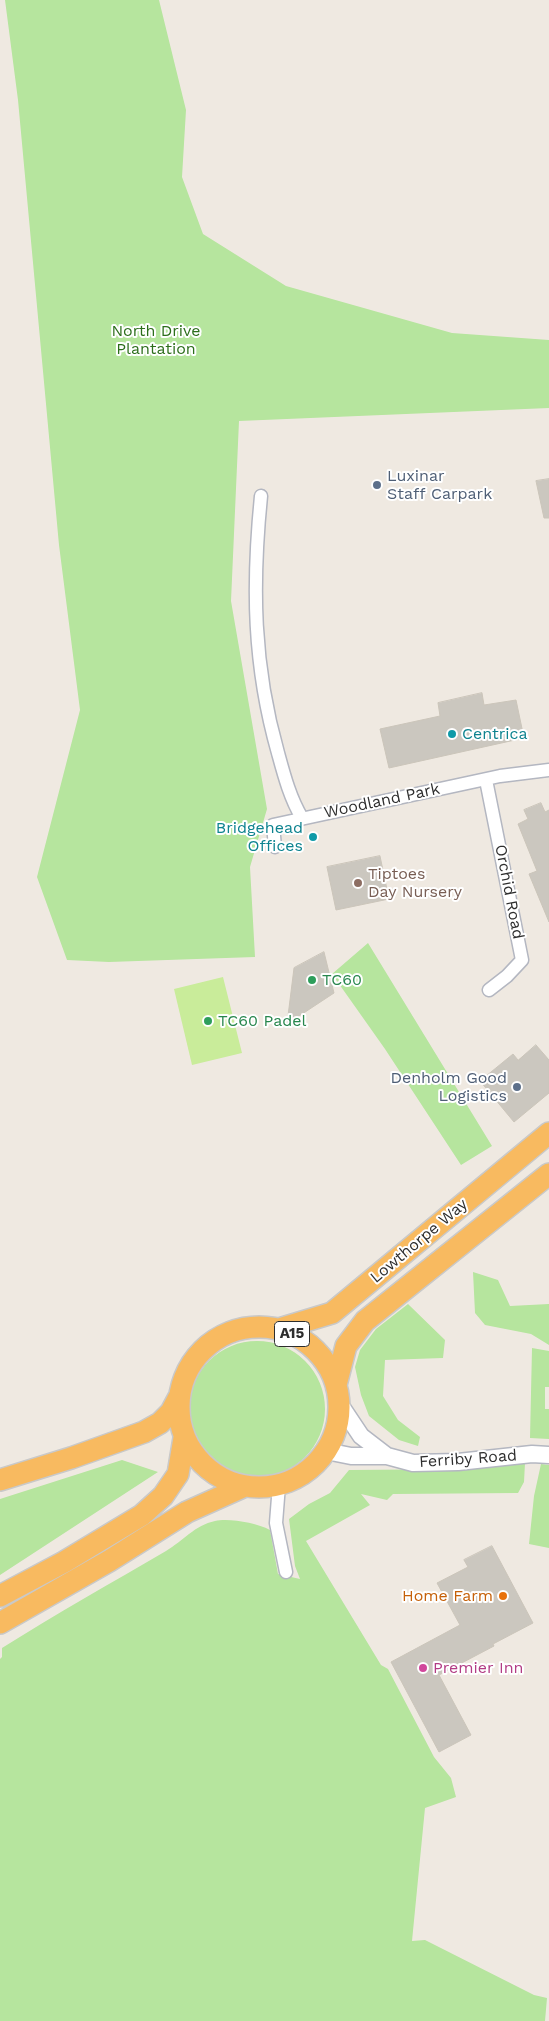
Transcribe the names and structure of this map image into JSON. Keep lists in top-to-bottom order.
{
  "streets": {
    "highway": ["Lowthorpe Way", "A15"],
    "street": ["Woodland Park", "Orchid Road", "Ferriby Road"]
  },
  "crossings": [
    ["Woodland Park", "Orchid Road"],
    ["Lowthorpe Way", "A15"],
    ["Lowthorpe Way", "Ferriby Road"],
    ["A15", "Ferriby Road"]
  ],
  "parks": ["North Drive Plantation"],
  "places": [
    "Luxinar Staff Carpark",
    "Centrica",
    "Bridgehead Offices",
    "Tiptoes Day Nursery",
    "TC60",
    "TC60 Padel",
    "Denholm Good Logistics",
    "Home Farm",
    "Premier Inn"
  ]
}
